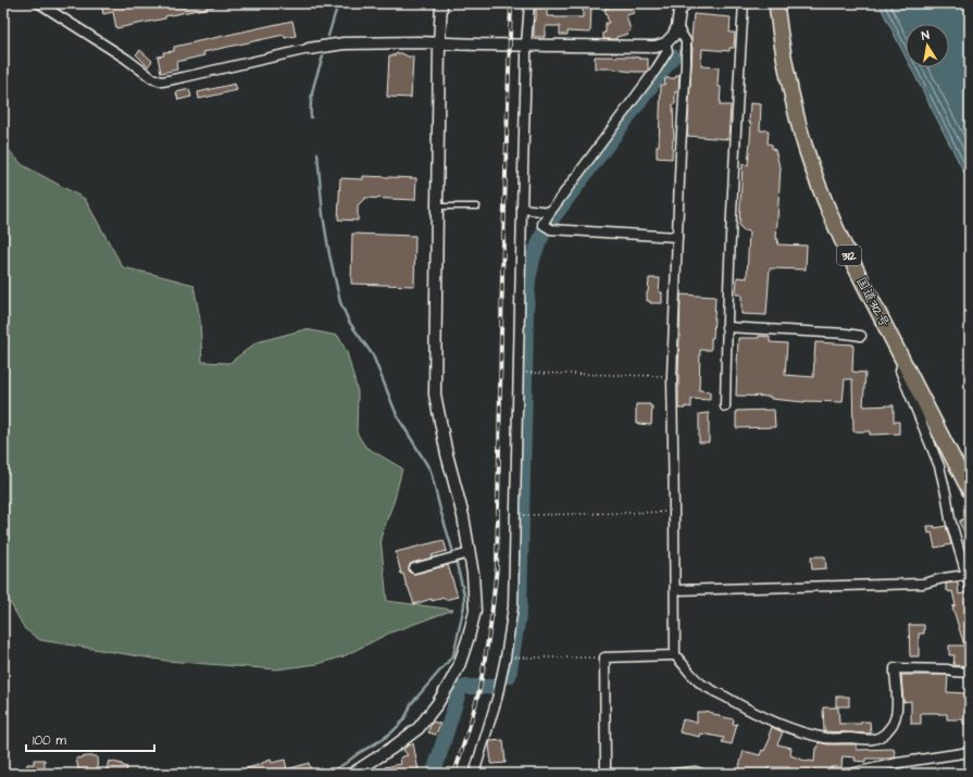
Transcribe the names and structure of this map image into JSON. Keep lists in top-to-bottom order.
{
  "streets": {
    "highway": ["312", "国道312号"]
  },
  "scale_bar": "100 m",
  "north": "top"
}
